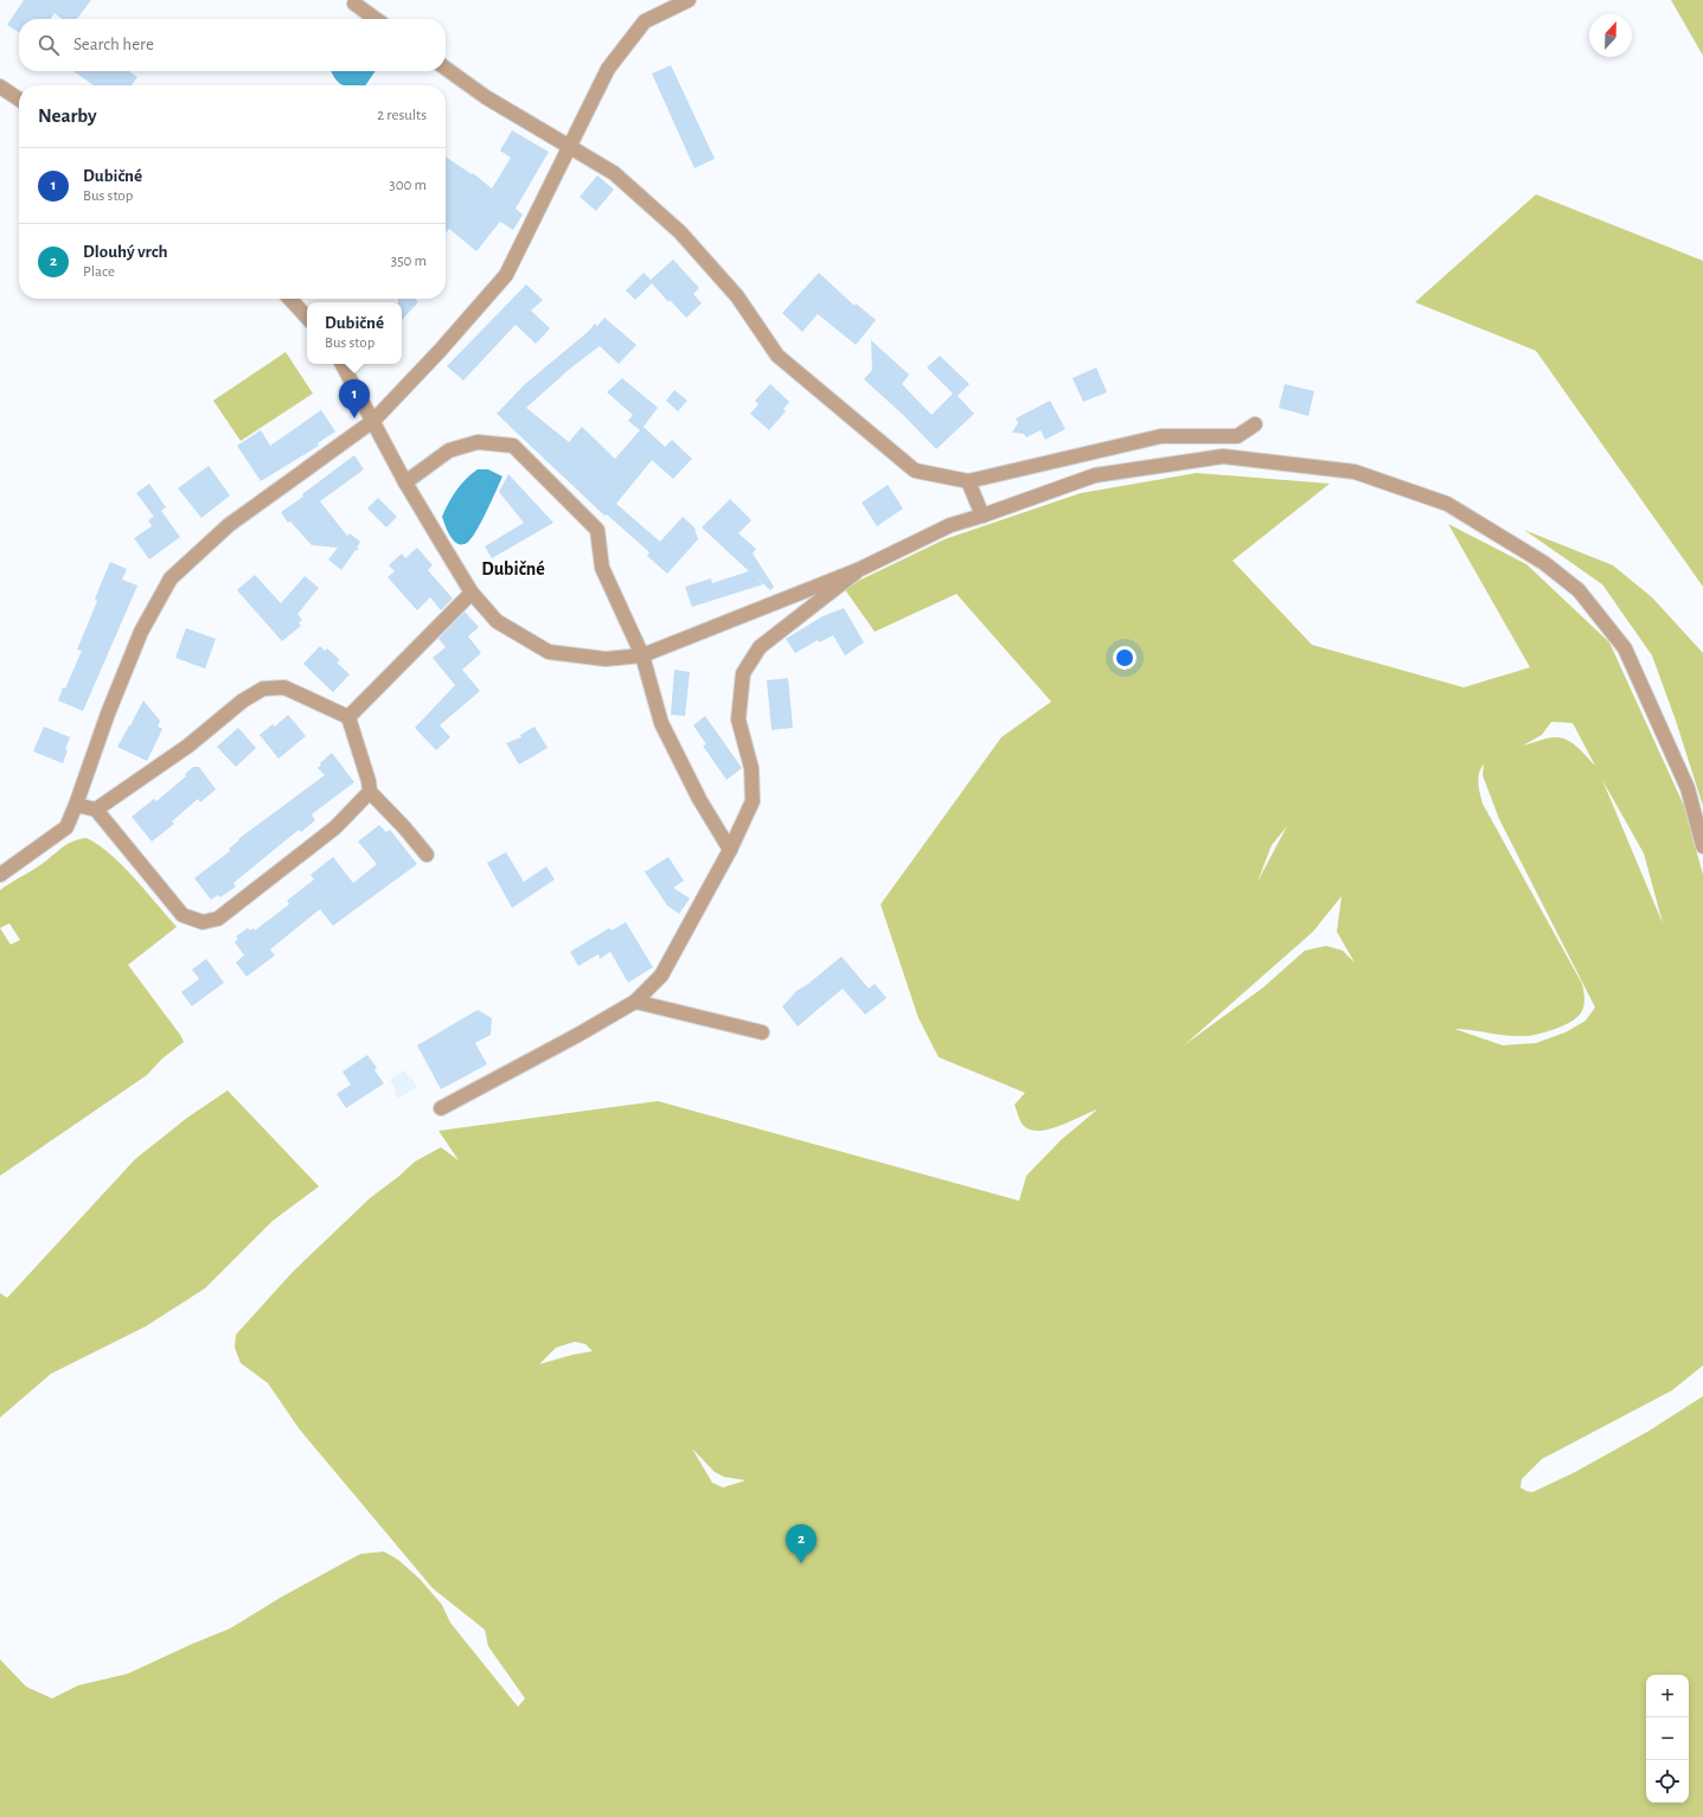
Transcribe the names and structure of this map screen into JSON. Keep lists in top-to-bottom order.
{
  "districts": ["Dubičné"],
  "north": "top",
  "page": {
    "search": "Search here",
    "heading": ["Nearby", "2 results"],
    "list": [
      {
        "mark": "1",
        "name": "Dubičné",
        "note": "Bus stop",
        "value": "300 m"
      },
      {
        "mark": "2",
        "name": "Dlouhý vrch",
        "note": "Place",
        "value": "350 m"
      }
    ],
    "popup": ["Dubičné", "Bus stop"],
    "pins": ["1", "2"],
    "map_buttons": ["+", "−"]
  }
}
